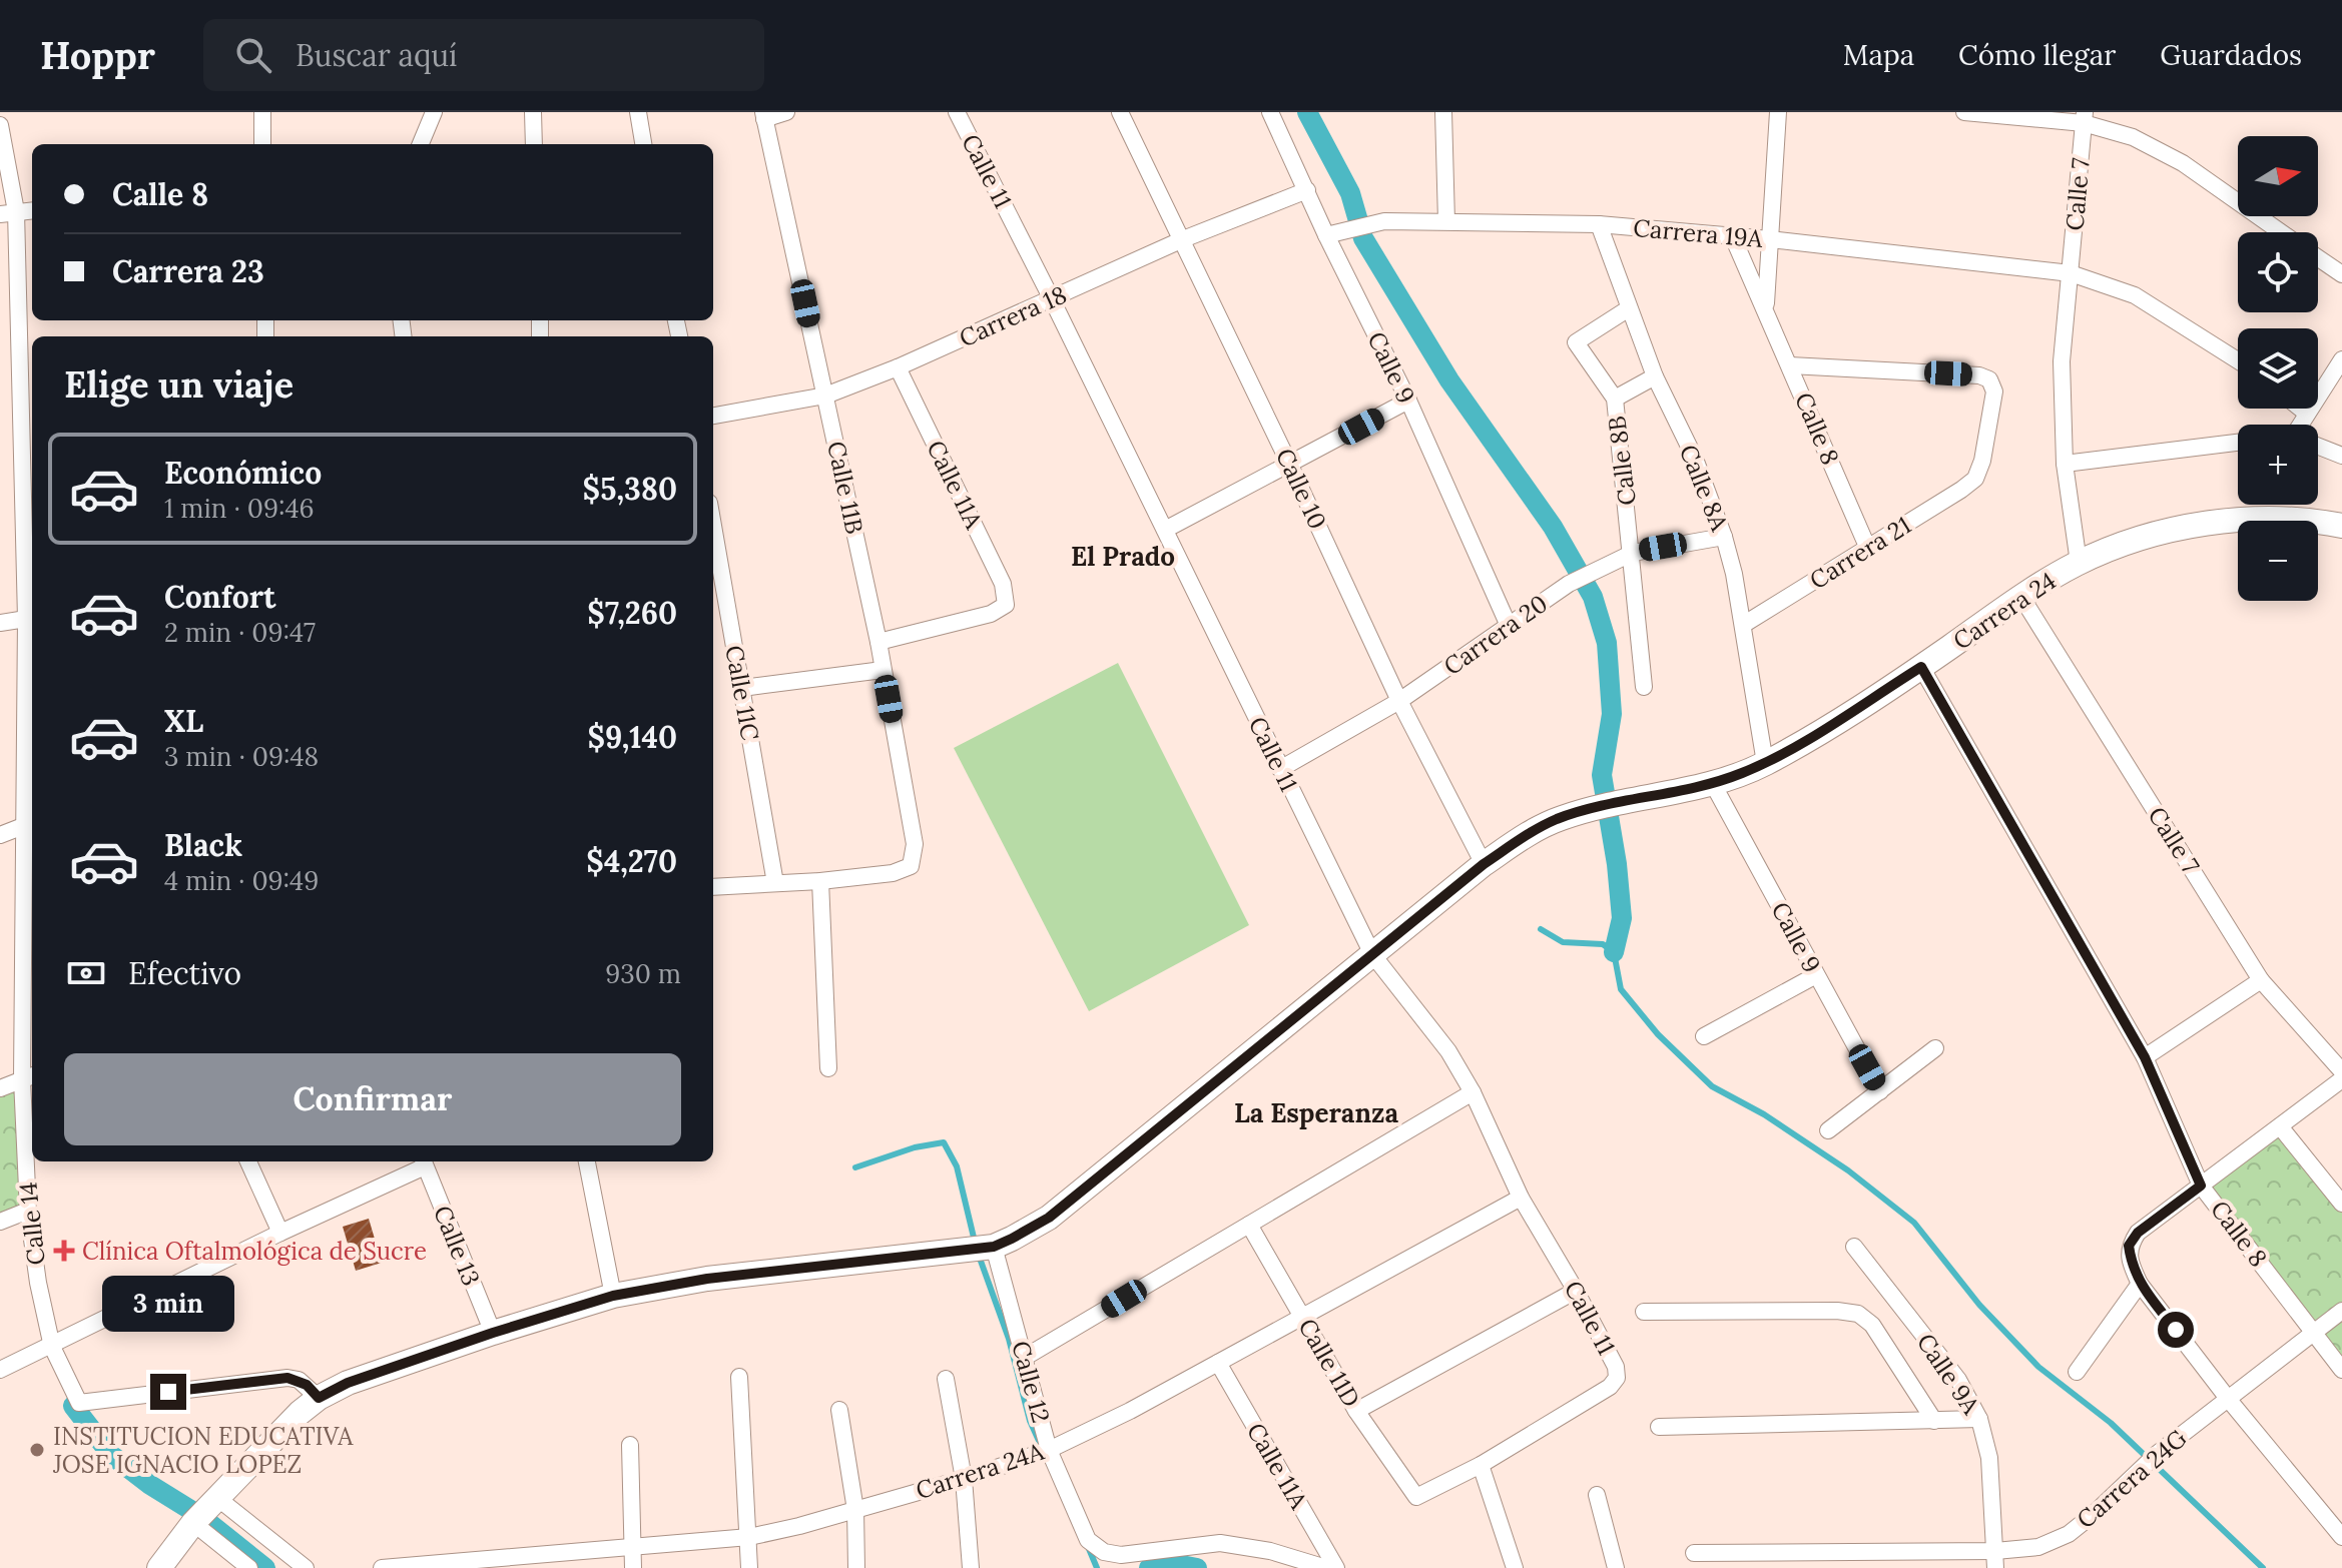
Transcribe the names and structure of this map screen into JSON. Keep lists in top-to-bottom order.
{
  "streets": {
    "street": [
      "Calle 11",
      "Calle 7",
      "Carrera 19A",
      "Carrera 18",
      "Calle 9",
      "Calle 8",
      "Calle 8B",
      "Calle 11A",
      "Calle 11B",
      "Calle 8A",
      "Calle 10",
      "Carrera 21",
      "Carrera 24",
      "Carrera 20",
      "Calle 11C",
      "Calle 14",
      "Calle 13",
      "Calle 11D",
      "Calle 9A",
      "Calle 12",
      "Carrera 24A",
      "Carrera 24G"
    ]
  },
  "crossings": [
    ["Calle 11", "Carrera 18"],
    ["Calle 11", "Carrera 24"],
    ["Calle 11", "Carrera 20"],
    ["Calle 11", "Calle 11D"],
    ["Calle 11", "Carrera 24A"],
    ["Calle 7", "Carrera 19A"],
    ["Calle 7", "Carrera 24"],
    ["Carrera 19A", "Calle 9"],
    ["Carrera 19A", "Calle 8"],
    ["Carrera 19A", "Calle 8A"],
    ["Carrera 18", "Calle 9"],
    ["Carrera 18", "Calle 11A"],
    ["Carrera 18", "Calle 11B"],
    ["Carrera 18", "Calle 10"],
    ["Calle 9", "Carrera 24"],
    ["Calle 9", "Carrera 20"],
    ["Calle 8", "Carrera 21"],
    ["Calle 8", "Carrera 24"],
    ["Calle 8", "Carrera 24G"],
    ["Calle 8B", "Calle 8A"],
    ["Calle 8B", "Carrera 20"],
    ["Calle 11A", "Calle 11B"],
    ["Calle 11A", "Carrera 24A"],
    ["Calle 8A", "Carrera 21"],
    ["Calle 8A", "Carrera 24"],
    ["Calle 8A", "Carrera 20"],
    ["Calle 10", "Carrera 24"],
    ["Calle 10", "Carrera 20"],
    ["Carrera 24", "Calle 14"],
    ["Carrera 24", "Calle 13"],
    ["Carrera 24", "Calle 12"],
    ["Calle 11D", "Carrera 24A"],
    ["Calle 9A", "Carrera 24G"],
    ["Calle 12", "Carrera 24A"]
  ],
  "districts": ["El Prado", "La Esperanza"],
  "places": {
    "health": ["Clínica Oftalmológica de Sucre"],
    "other": ["INSTITUCION EDUCATIVA JOSE IGNACIO LOPEZ"]
  },
  "north": "right",
  "page": {
    "header": "Hoppr",
    "search": "Buscar aquí",
    "nav": ["Mapa", "Cómo llegar", "Guardados"],
    "map_buttons": ["+", "−"],
    "banner": ["Calle 8", "Carrera 23"],
    "heading": "Elige un viaje",
    "list": [
      {
        "name": "Económico",
        "note": "1 min · 09:46",
        "value": "$5,380"
      },
      {
        "name": "Confort",
        "note": "2 min · 09:47",
        "value": "$7,260"
      },
      {
        "name": "XL",
        "note": "3 min · 09:48",
        "value": "$9,140"
      },
      {
        "name": "Black",
        "note": "4 min · 09:49",
        "value": "$4,270"
      }
    ],
    "pay": ["Efectivo", "930 m"],
    "buttons": "Confirmar",
    "bubble": "3 min"
  }
}
